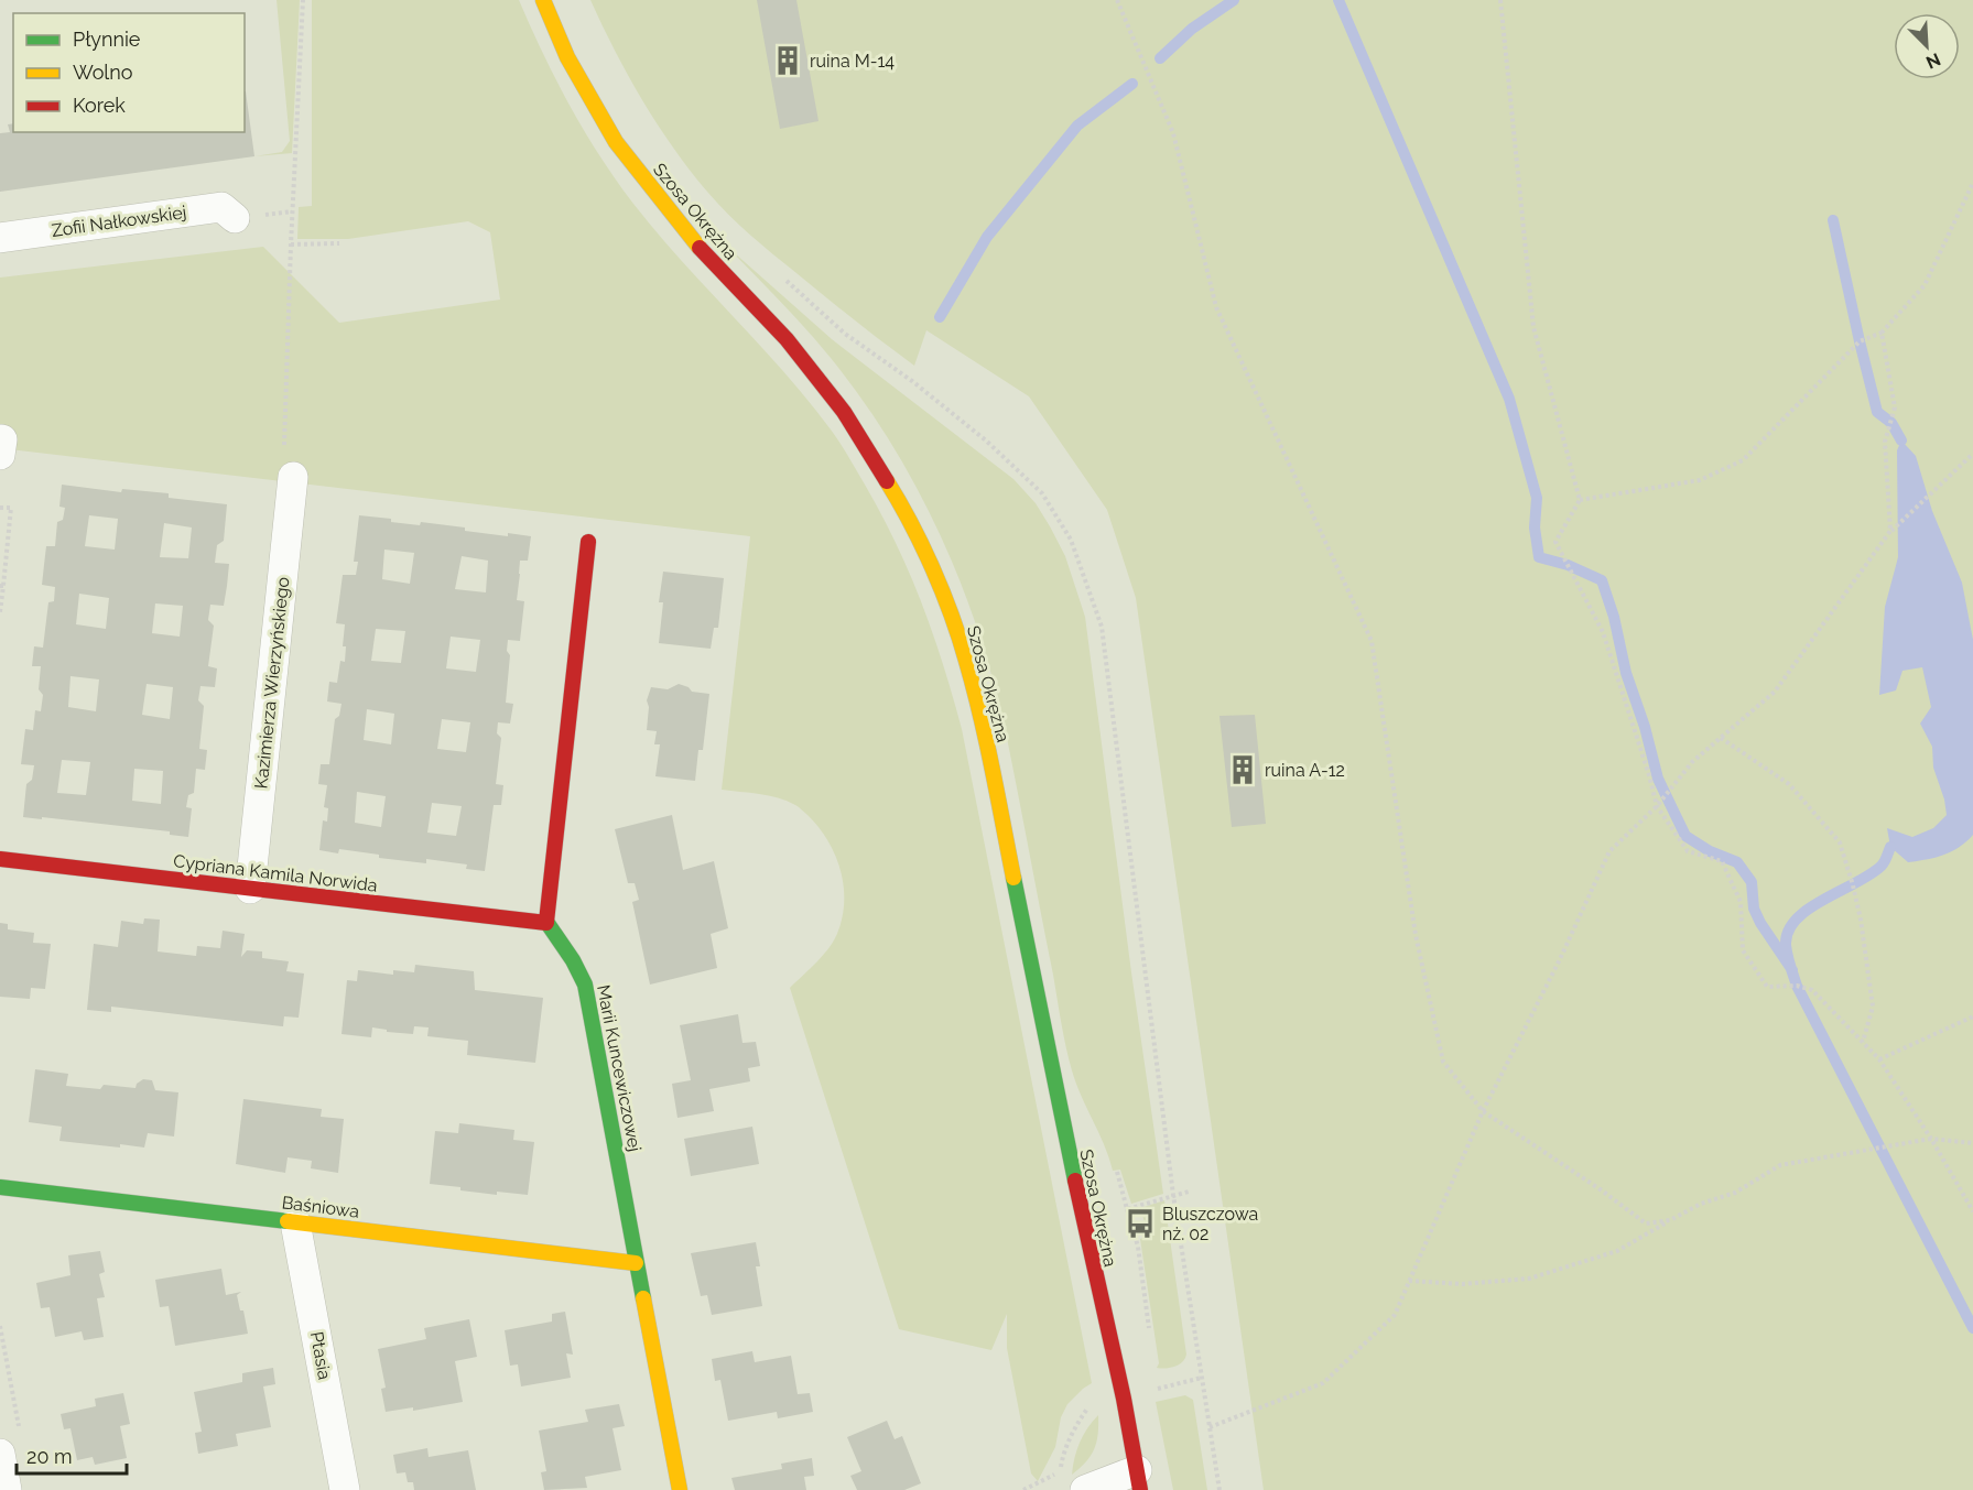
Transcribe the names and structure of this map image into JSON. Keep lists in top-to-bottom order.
{
  "streets": {
    "street": [
      "Szosa Okrężna",
      "Zofii Nałkowskiej",
      "Kazimierza Wierzyńskiego",
      "Cypriana Kamila Norwida",
      "Marii Kuncewiczowej",
      "Baśniowa",
      "Ptasia"
    ]
  },
  "crossings": [
    ["Kazimierza Wierzyńskiego", "Cypriana Kamila Norwida"],
    ["Cypriana Kamila Norwida", "Marii Kuncewiczowej"],
    ["Marii Kuncewiczowej", "Baśniowa"],
    ["Baśniowa", "Ptasia"]
  ],
  "places": {
    "building": ["ruina M-14", "ruina A-12"],
    "bus stop": ["Bluszczowa nż. 02"]
  },
  "legend": ["Płynnie", "Wolno", "Korek"],
  "scale_bar": "20 m",
  "north": "bottom right"
}
